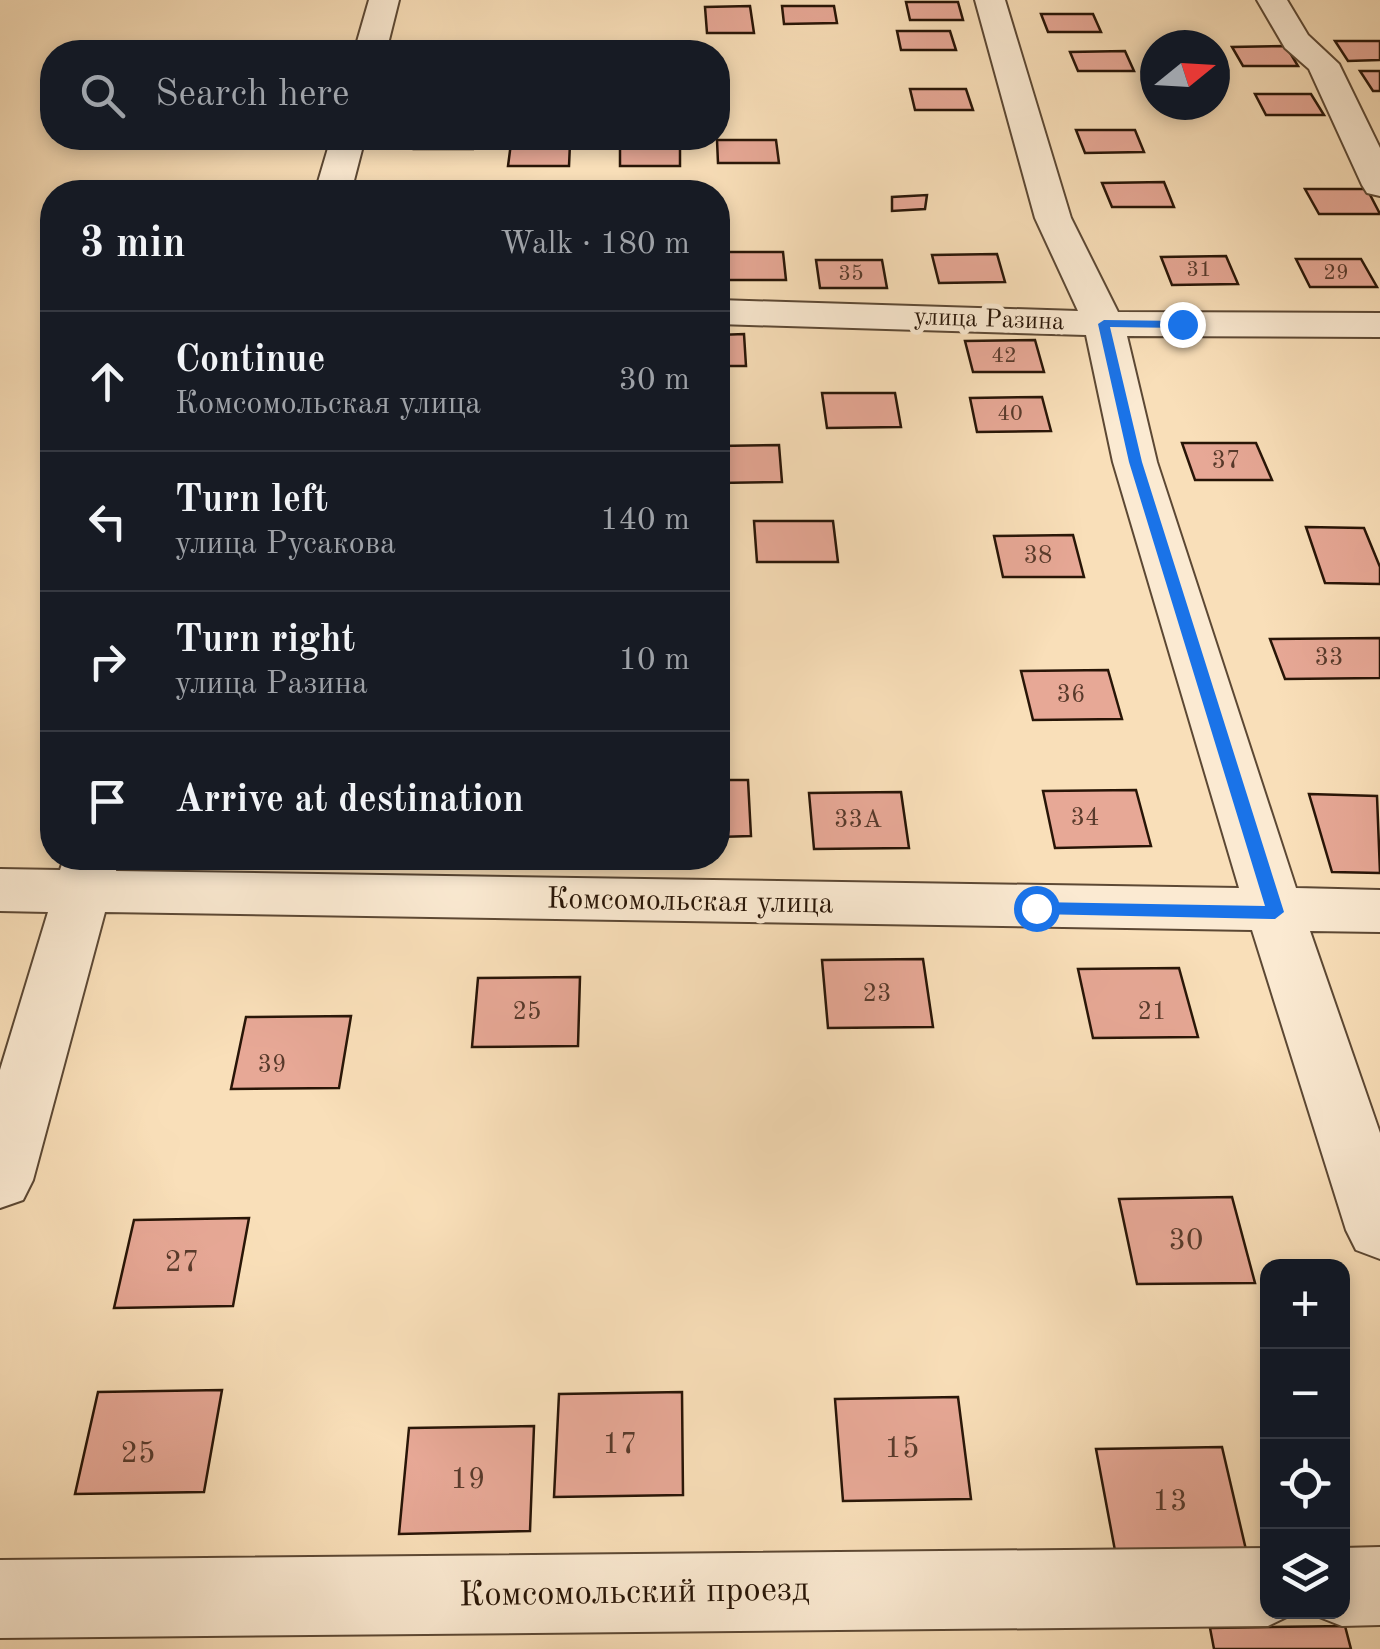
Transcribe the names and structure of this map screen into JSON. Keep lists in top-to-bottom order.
{
  "streets": {
    "street": ["улица Разина", "Комсомольская улица", "Комсомольский проезд"]
  },
  "house_numbers": [
    "31",
    "29",
    "35",
    "42",
    "40",
    "37",
    "38",
    "33",
    "36",
    "34",
    "33А",
    "23",
    "25",
    "21",
    "39",
    "30",
    "27",
    "17",
    "15",
    "25",
    "19",
    "13"
  ],
  "north": "right",
  "page": {
    "search": "Search here",
    "heading": ["3 min", "Walk · 180 m"],
    "list": [
      ["Continue", "Комсомольская улица", "30 m"],
      ["Turn left", "улица Русакова", "140 m"],
      ["Turn right", "улица Разина", "10 m"],
      "Arrive at destination"
    ],
    "map_buttons": ["+", "−"]
  }
}
